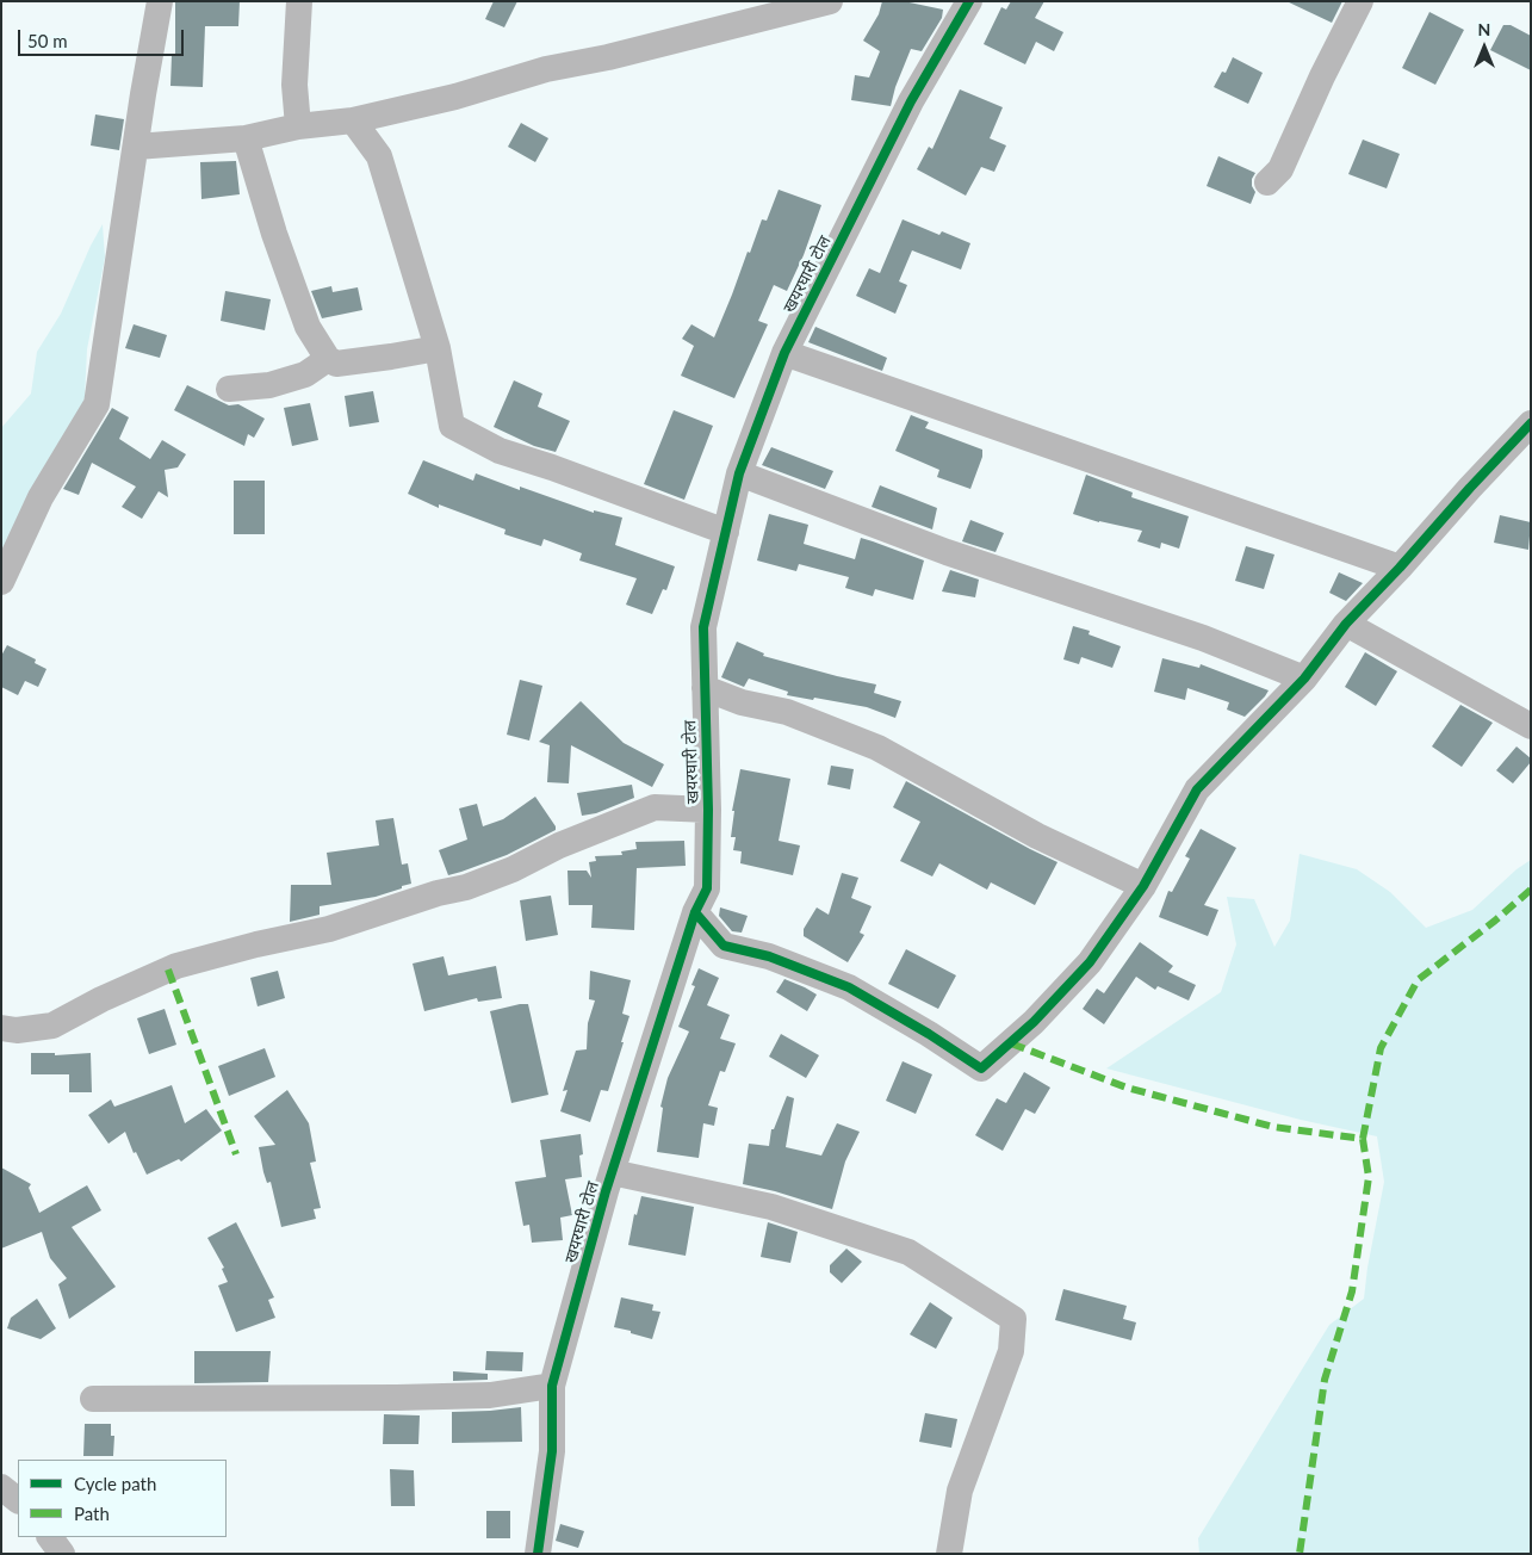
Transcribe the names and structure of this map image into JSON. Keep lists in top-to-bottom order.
{
  "streets": {
    "street": ["खयरघारी टोल"]
  },
  "legend": ["Cycle path", "Path"],
  "scale_bar": "50 m",
  "north": "top"
}
